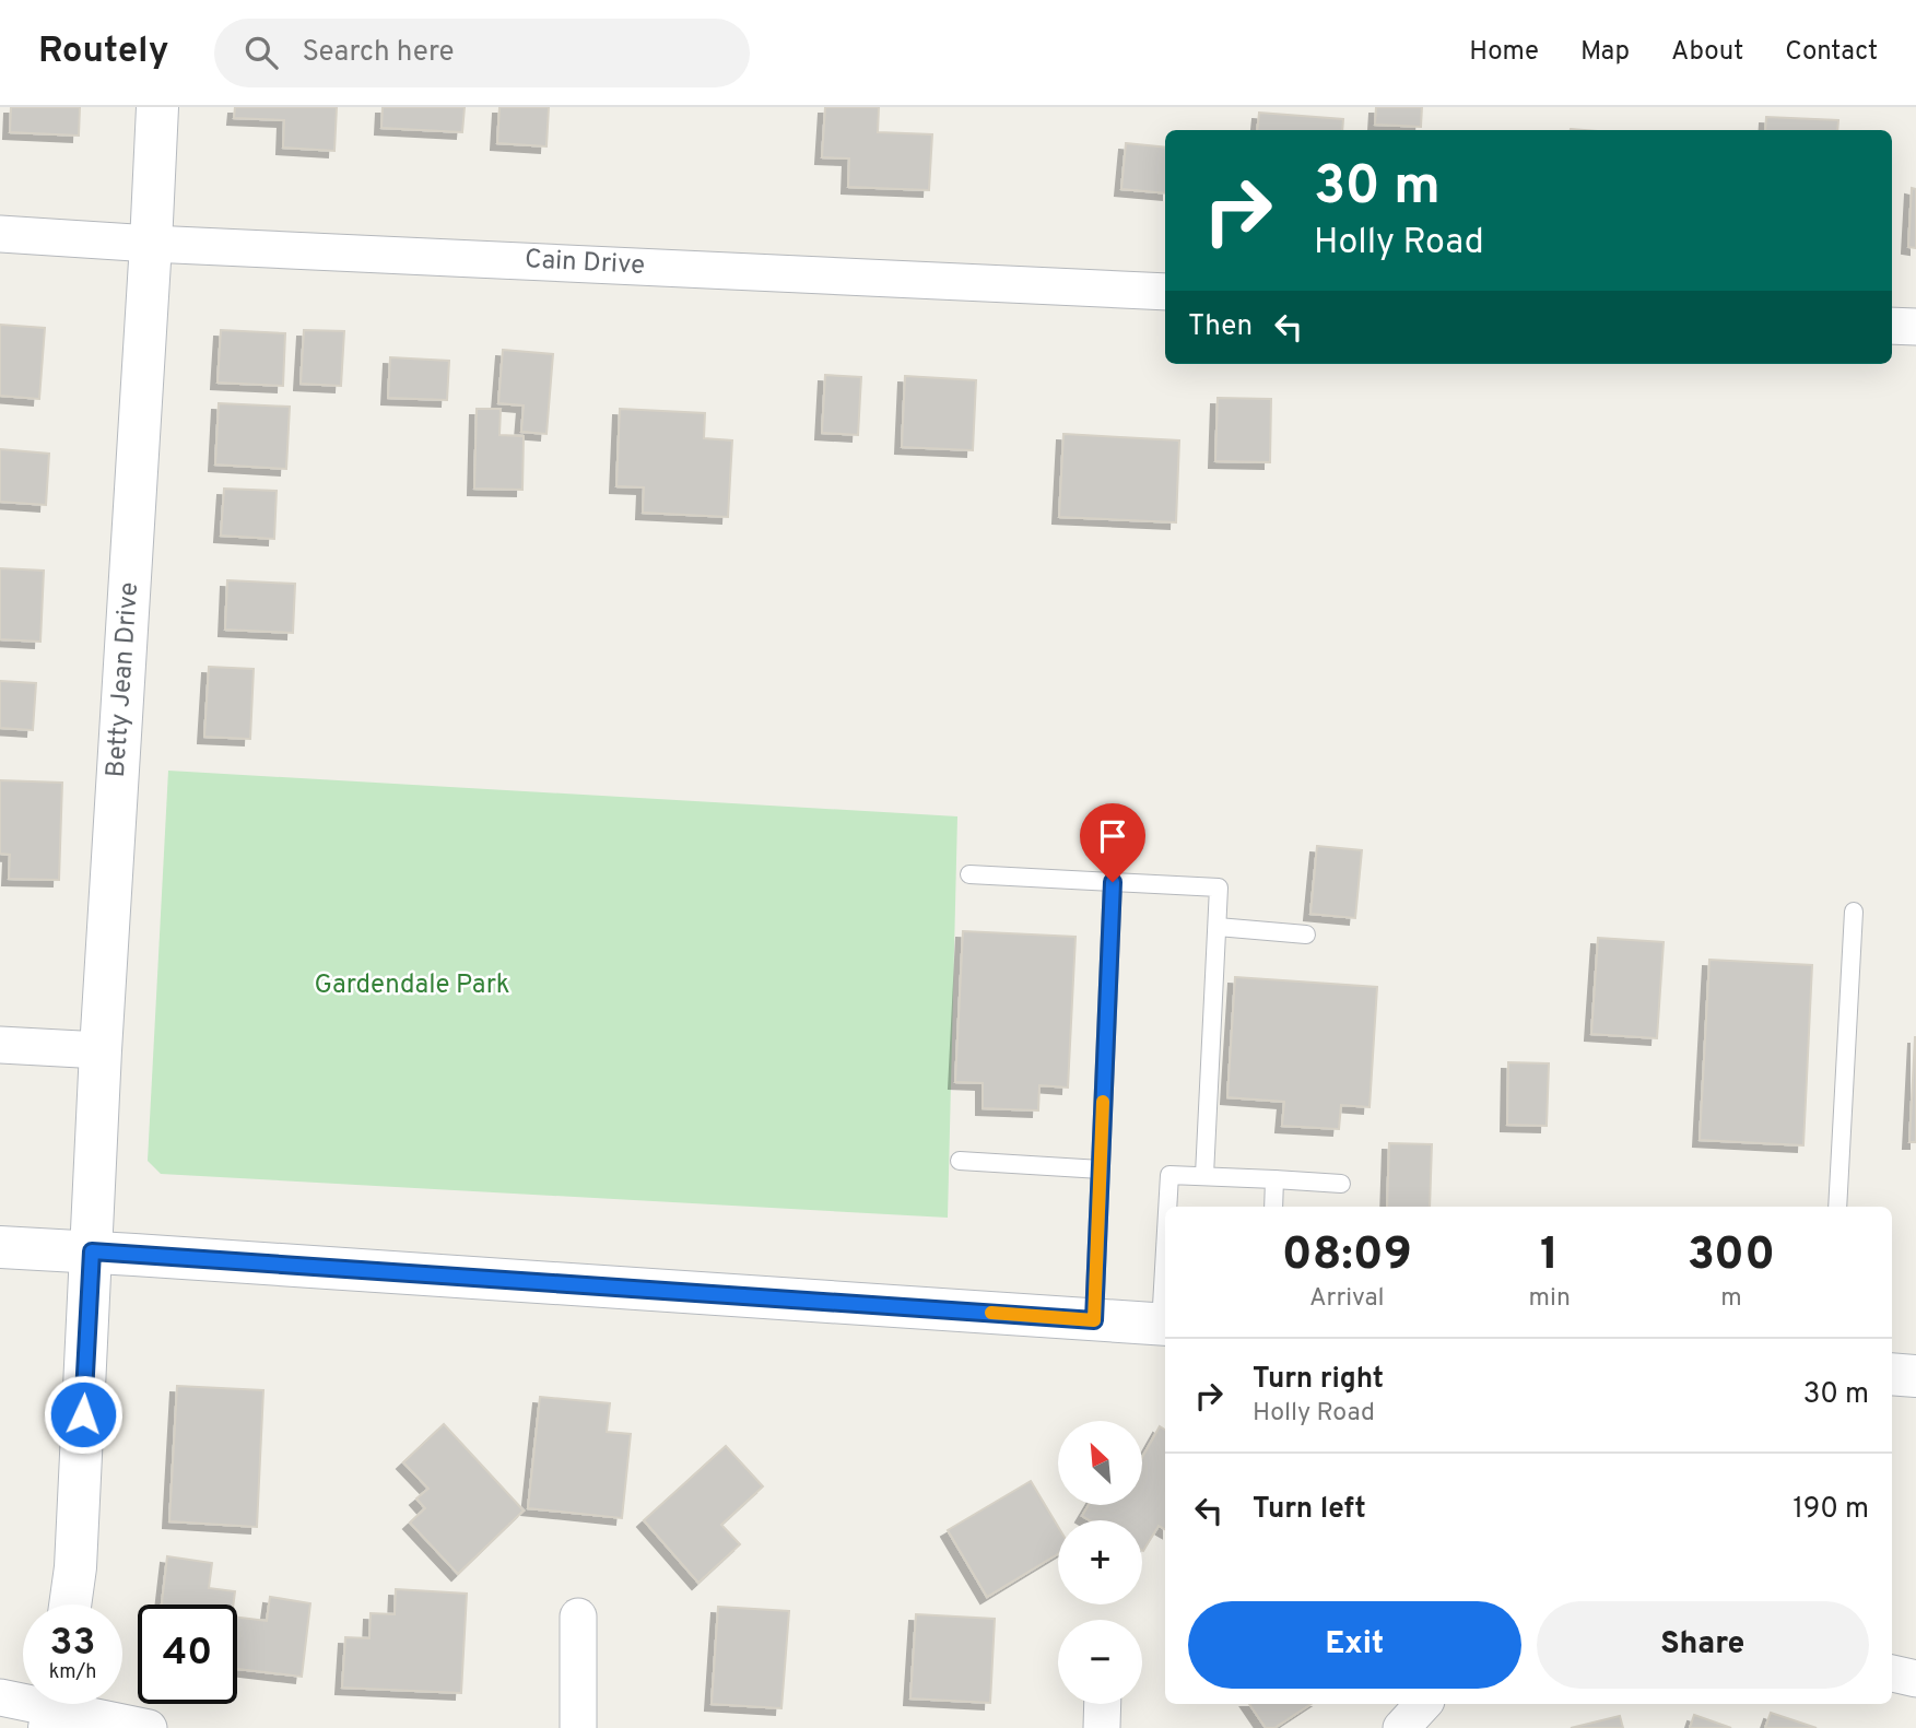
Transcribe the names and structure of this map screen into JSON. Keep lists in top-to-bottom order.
{
  "streets": {
    "street": ["Cain Drive", "Betty Jean Drive"]
  },
  "crossings": [
    ["Cain Drive", "Betty Jean Drive"]
  ],
  "parks": ["Gardendale Park"],
  "north": "top left",
  "page": {
    "header": "Routely",
    "search": "Search here",
    "nav": [
      "Home",
      "Map",
      "About",
      "Contact"
    ],
    "turn": ["30 m", "Holly Road"],
    "then": "Then",
    "eta": [
      "08:09",
      "Arrival",
      "1",
      "min",
      "300",
      "m"
    ],
    "list": [
      {
        "name": "Turn right",
        "note": "Holly Road",
        "value": "30 m"
      },
      {
        "name": "Turn left",
        "value": "190 m"
      }
    ],
    "map_buttons": ["+", "−"],
    "buttons": ["Exit", "Share"],
    "speed": "33 km/h",
    "limit": "40"
  }
}
